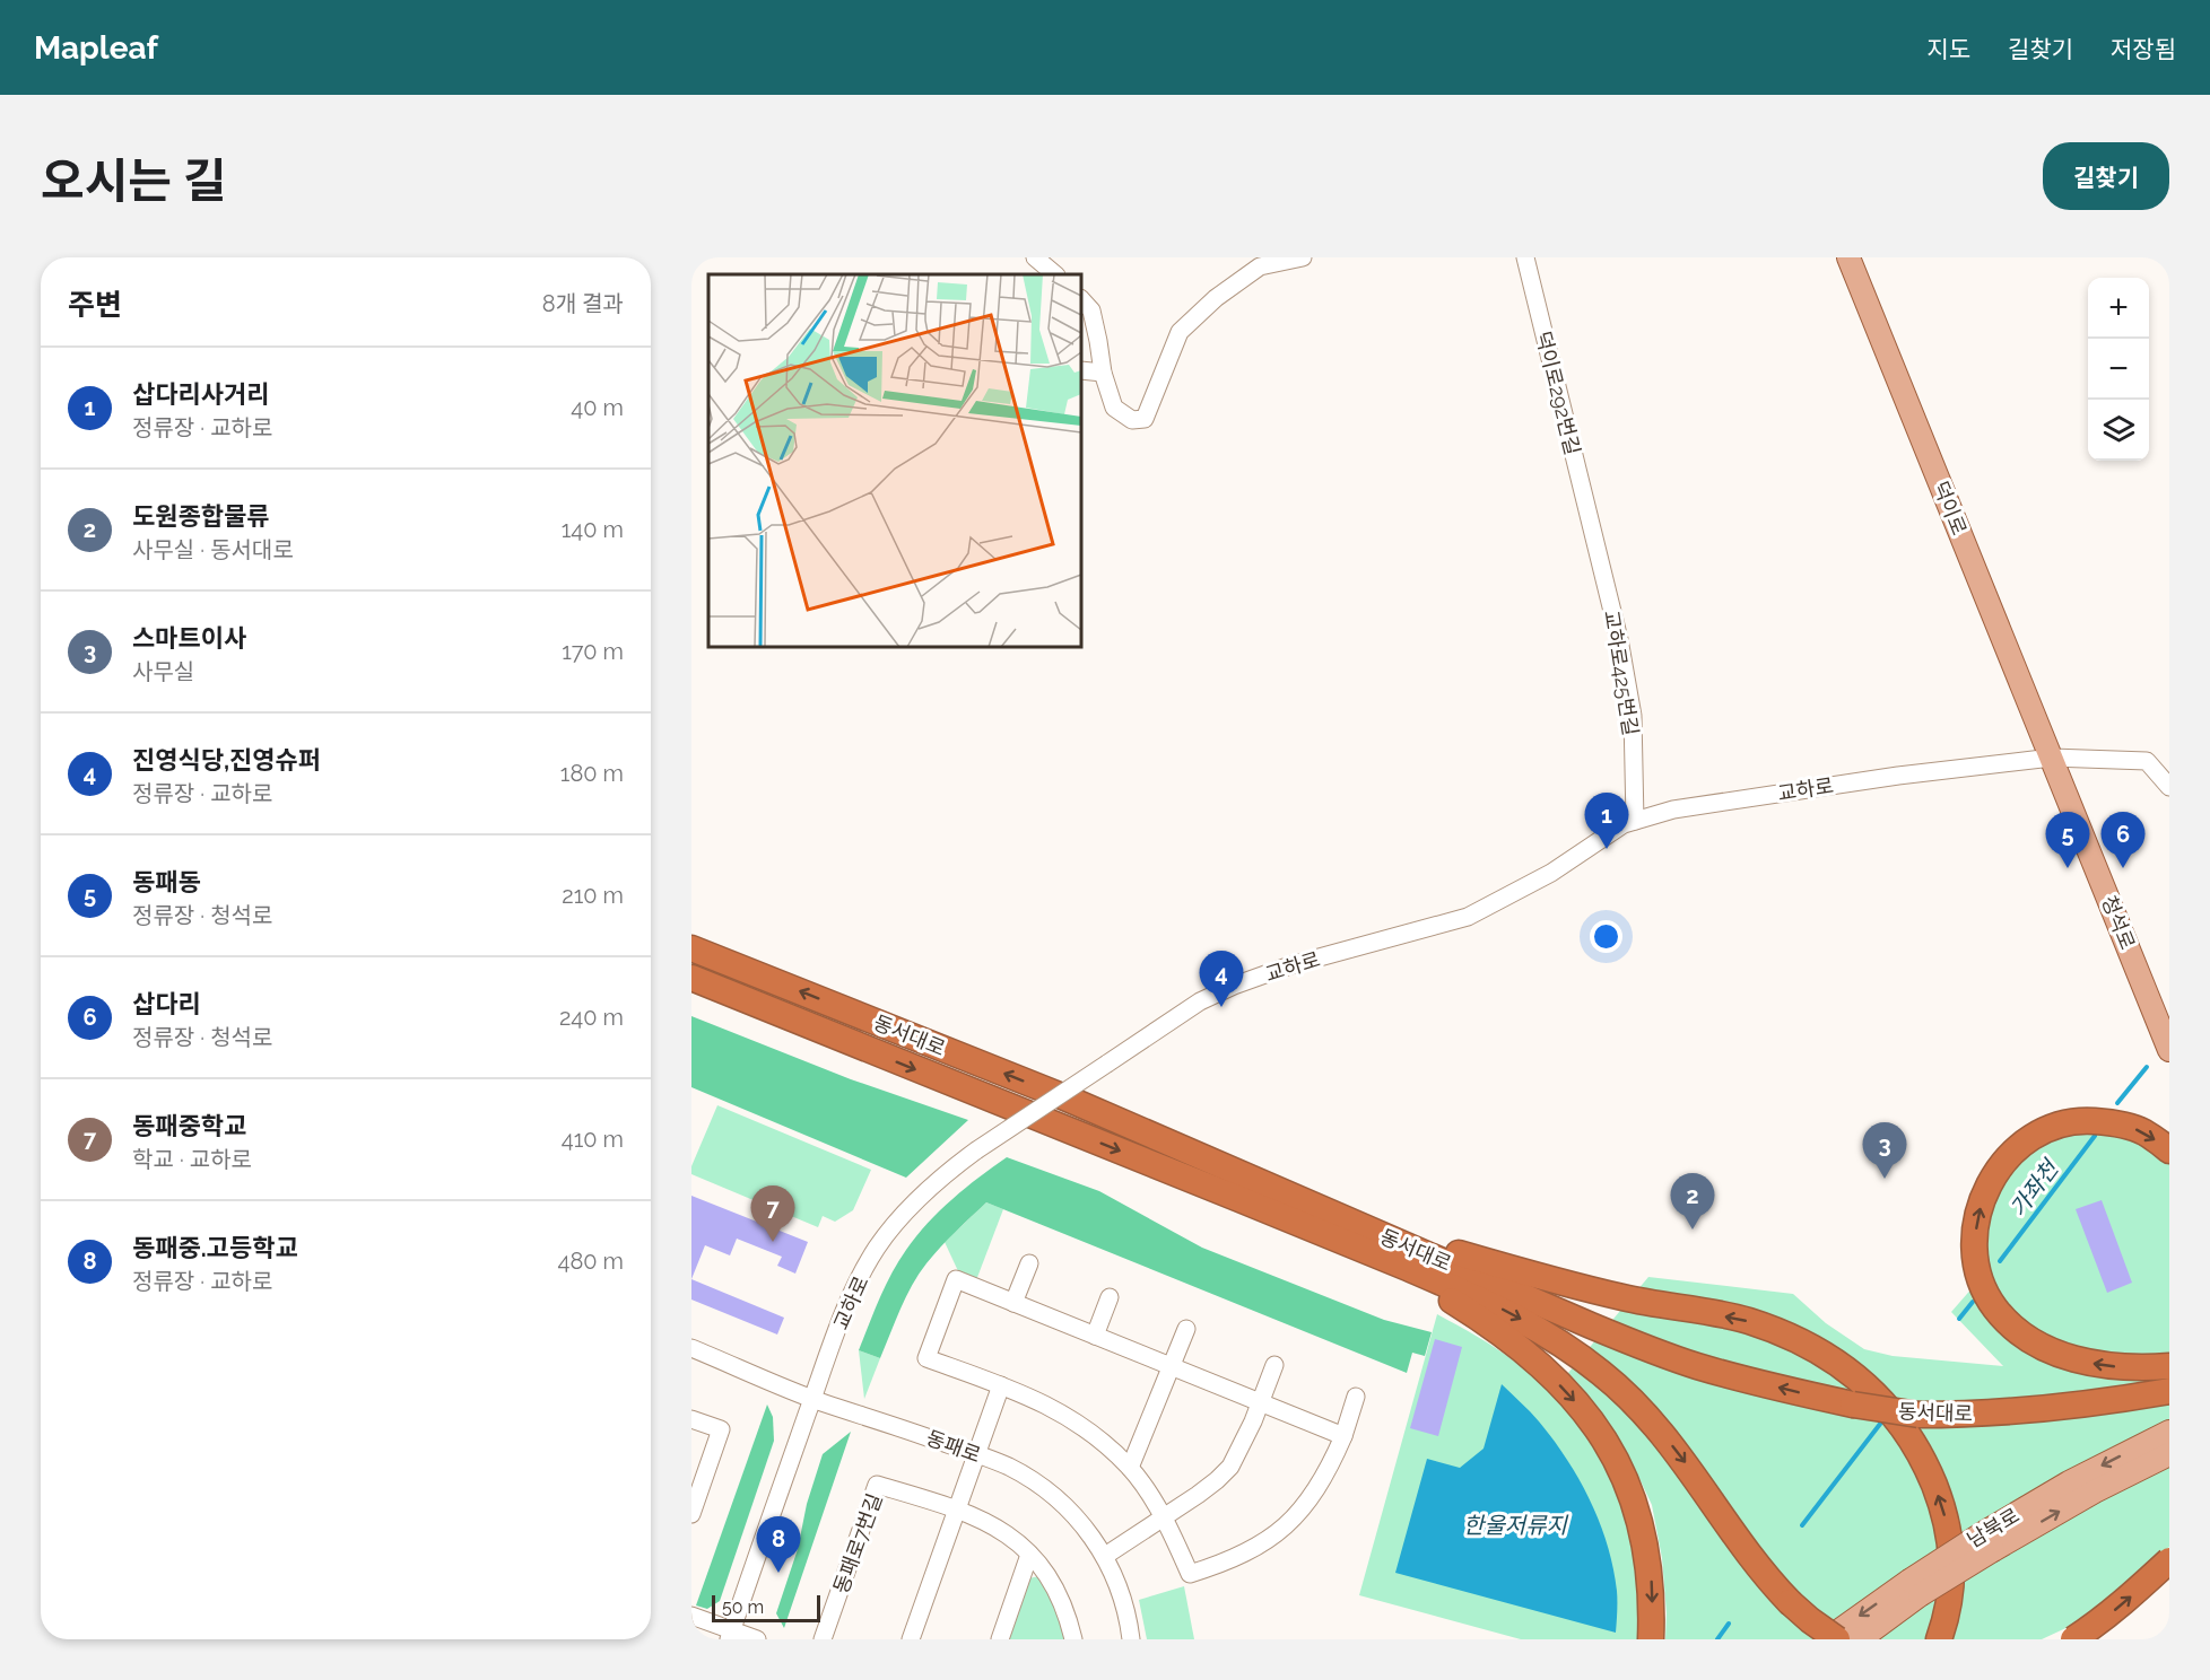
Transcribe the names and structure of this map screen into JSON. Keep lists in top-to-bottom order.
{
  "streets": {
    "highway": ["동서대로"],
    "main road": ["덕이로", "청석로", "남북로"],
    "street": [
      "덕이로292번길",
      "교하로425번길",
      "교하로",
      "동패로",
      "동패로7번길"
    ]
  },
  "crossings": [
    ["덕이로292번길", "교하로425번길"],
    ["덕이로", "교하로"],
    ["덕이로", "청석로"],
    ["교하로425번길", "교하로"],
    ["교하로", "청석로"],
    ["교하로", "동패로"]
  ],
  "water": ["가좌천", "한울저류지"],
  "scale_bar": "50 m",
  "page": {
    "header": "Mapleaf",
    "nav": ["지도", "길찾기", "저장됨"],
    "title": "오시는 길",
    "buttons": "길찾기",
    "heading": ["주변", "8개 결과"],
    "map_buttons": ["+", "−"],
    "list": [
      {
        "mark": "1",
        "name": "삽다리사거리",
        "note": "정류장 · 교하로",
        "value": "40 m"
      },
      {
        "mark": "2",
        "name": "도원종합물류",
        "note": "사무실 · 동서대로",
        "value": "140 m"
      },
      {
        "mark": "3",
        "name": "스마트이사",
        "note": "사무실",
        "value": "170 m"
      },
      {
        "mark": "4",
        "name": "진영식당,진영슈퍼",
        "note": "정류장 · 교하로",
        "value": "180 m"
      },
      {
        "mark": "5",
        "name": "동패동",
        "note": "정류장 · 청석로",
        "value": "210 m"
      },
      {
        "mark": "6",
        "name": "삽다리",
        "note": "정류장 · 청석로",
        "value": "240 m"
      },
      {
        "mark": "7",
        "name": "동패중학교",
        "note": "학교 · 교하로",
        "value": "410 m"
      },
      {
        "mark": "8",
        "name": "동패중.고등학교",
        "note": "정류장 · 교하로",
        "value": "480 m"
      }
    ],
    "pins": [
      "1",
      "5",
      "6",
      "4",
      "3",
      "2",
      "7",
      "8"
    ],
    "scale": "50 m"
  }
}
